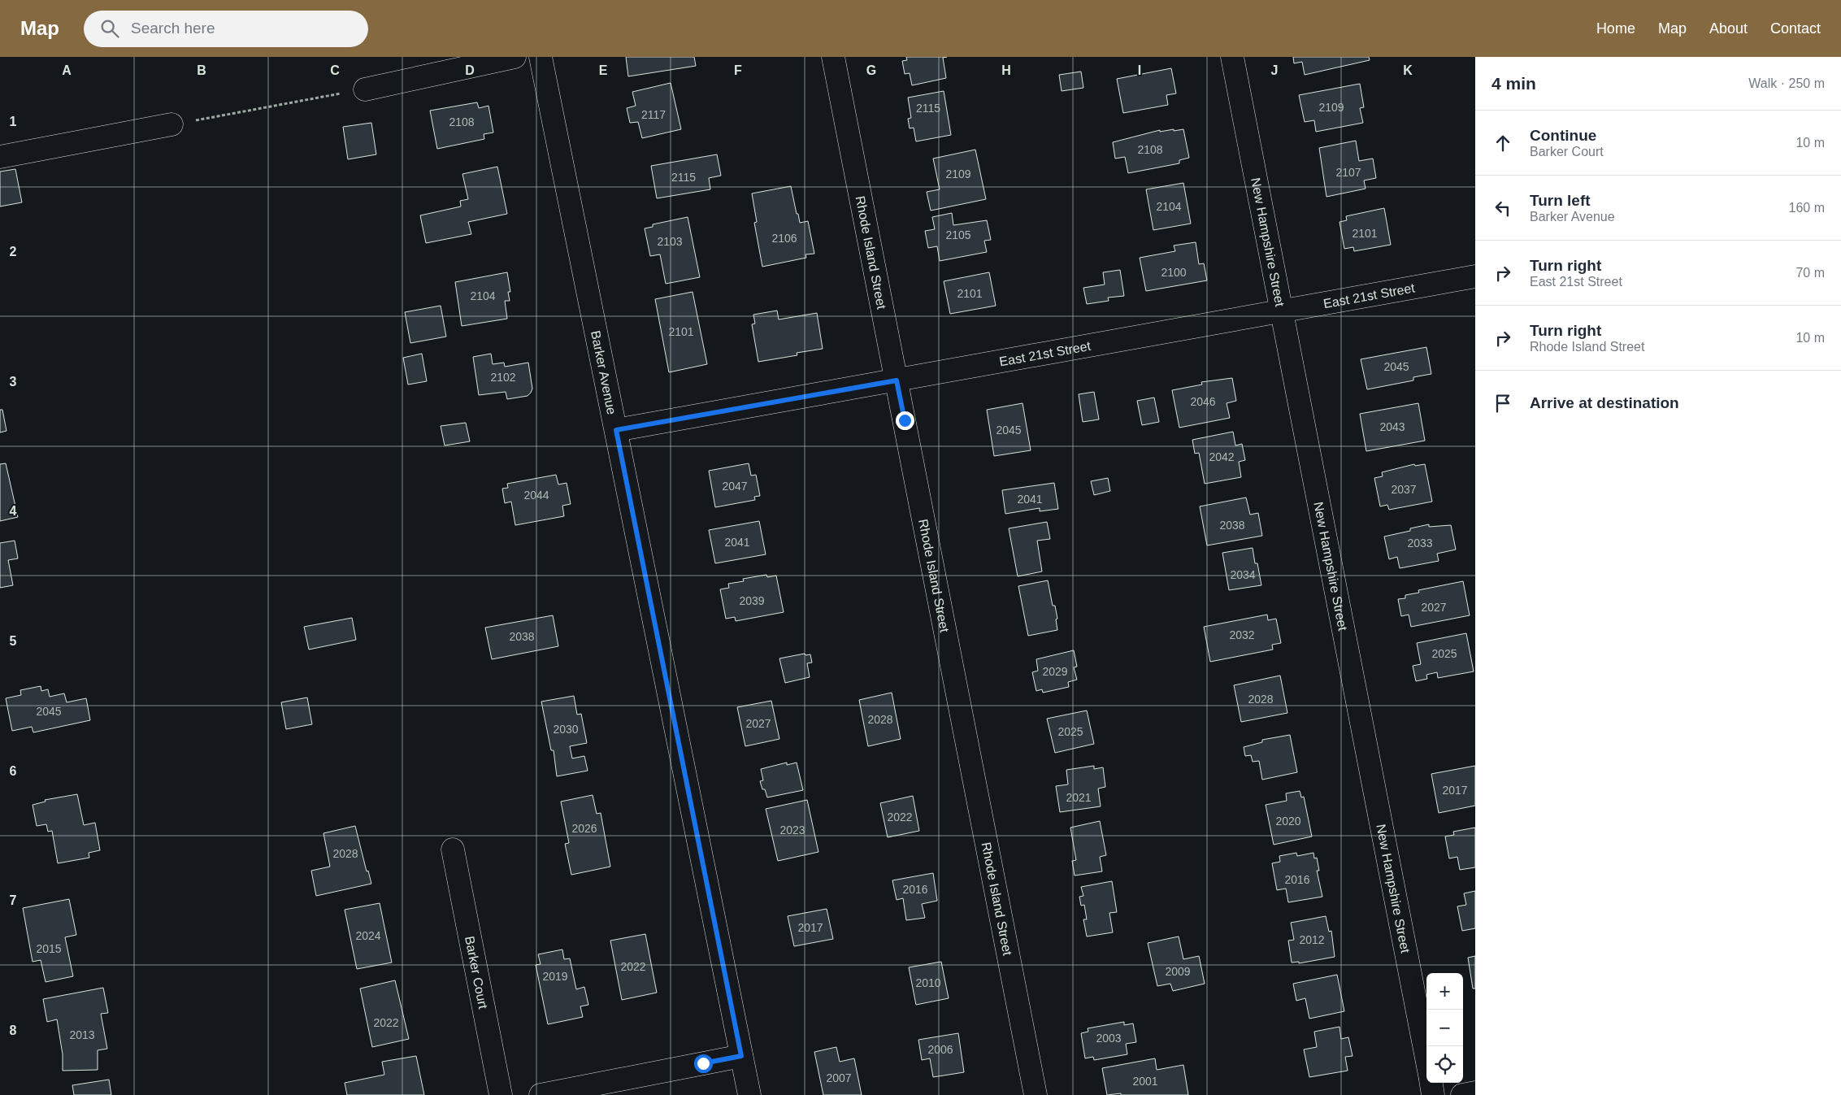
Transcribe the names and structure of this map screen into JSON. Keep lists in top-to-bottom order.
{
  "streets": {
    "street": [
      "New Hampshire Street",
      "Rhode Island Street",
      "East 21st Street",
      "Barker Avenue",
      "Barker Court"
    ]
  },
  "crossings": [
    ["New Hampshire Street", "East 21st Street"],
    ["Rhode Island Street", "East 21st Street"],
    ["East 21st Street", "Barker Avenue"]
  ],
  "house_numbers": [
    "2109",
    "2115",
    "2117",
    "2108",
    "2108",
    "2107",
    "2109",
    "2115",
    "2104",
    "2101",
    "2105",
    "2106",
    "2103",
    "2100",
    "2101",
    "2104",
    "2101",
    "2045",
    "2102",
    "2046",
    "2043",
    "2045",
    "2042",
    "2047",
    "2037",
    "2044",
    "2041",
    "2038",
    "2041",
    "2033",
    "2034",
    "2039",
    "2027",
    "2032",
    "2038",
    "2025",
    "2029",
    "2028",
    "2045",
    "2028",
    "2027",
    "2030",
    "2025",
    "2017",
    "2021",
    "2022",
    "2020",
    "2026",
    "2023",
    "2028",
    "2016",
    "2016",
    "2017",
    "2024",
    "2012",
    "2015",
    "2022",
    "2009",
    "2019",
    "2010",
    "2022",
    "2013",
    "2003",
    "2006",
    "2007",
    "2001"
  ],
  "page": {
    "header": "Map",
    "search": "Search here",
    "nav": [
      "Home",
      "Map",
      "About",
      "Contact"
    ],
    "heading": ["4 min", "Walk · 250 m"],
    "list": [
      ["Continue", "Barker Court", "10 m"],
      ["Turn left", "Barker Avenue", "160 m"],
      ["Turn right", "East 21st Street", "70 m"],
      ["Turn right", "Rhode Island Street", "10 m"],
      "Arrive at destination"
    ],
    "map_buttons": ["+", "−"]
  },
  "grid": {
    "columns": [
      "A",
      "B",
      "C",
      "D",
      "E",
      "F",
      "G",
      "H",
      "I",
      "J",
      "K"
    ],
    "rows": [
      "1",
      "2",
      "3",
      "4",
      "5",
      "6",
      "7",
      "8"
    ]
  }
}
